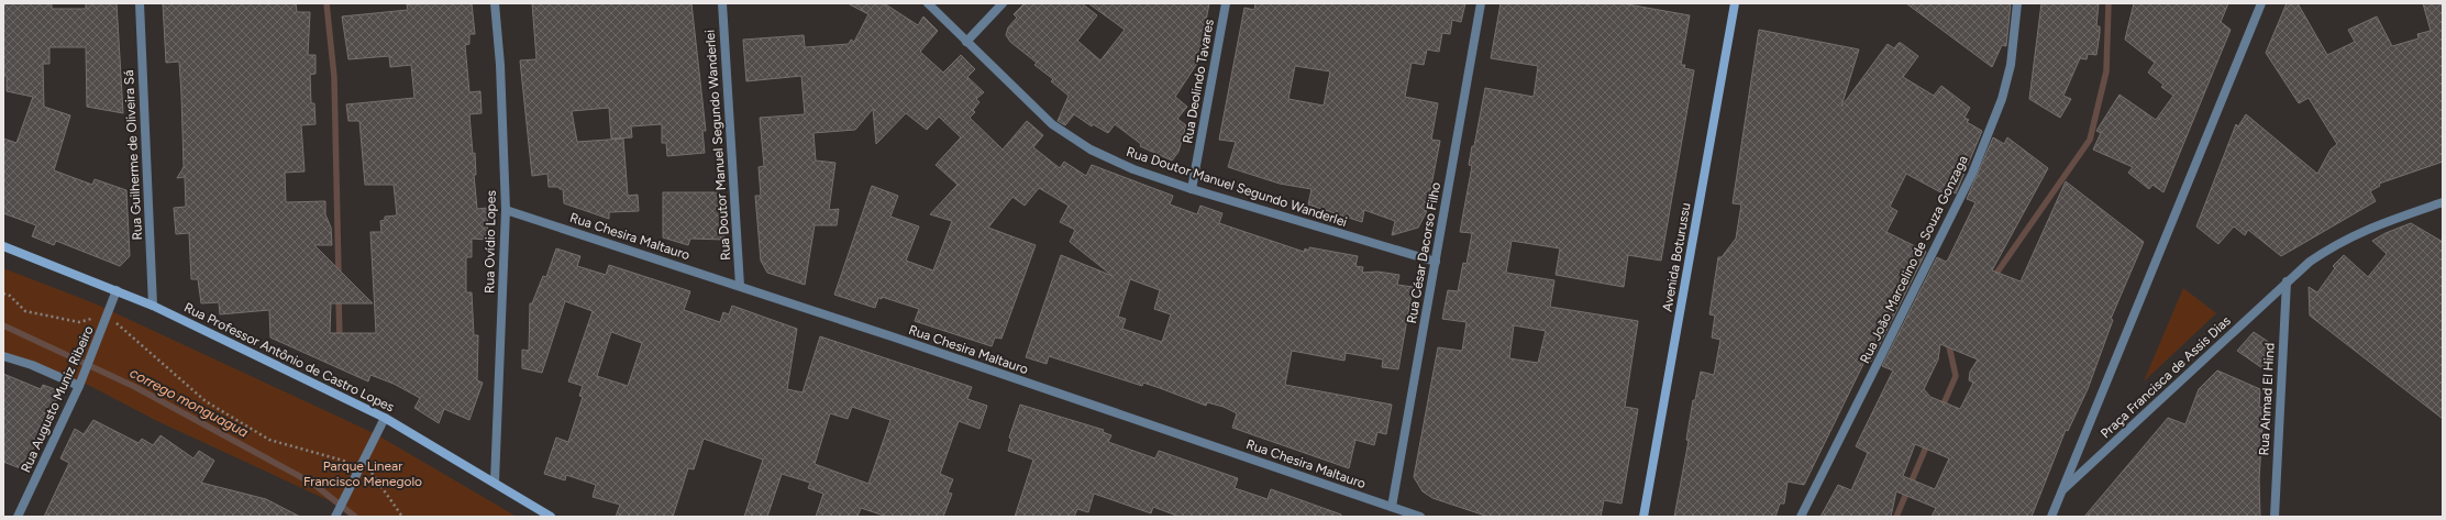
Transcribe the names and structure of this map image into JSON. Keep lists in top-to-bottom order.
{
  "streets": {
    "main road": ["Avenida Boturussu", "Rua Professor Antônio de Castro Lopes"],
    "street": [
      "Rua Deolindo Tavares",
      "Rua Doutor Manuel Segundo Wanderlei",
      "Rua Guilherme de Oliveira Sá",
      "Rua Chesira Maltauro",
      "Rua Ovídio Lopes",
      "Rua César Dacorso Filho",
      "Rua João Marcelino de Souza Gonzaga",
      "Praça Francisca de Assis Dias",
      "Rua Augusto Muniz Ribeiro",
      "Rua Ahmad El Hind"
    ]
  },
  "crossings": [
    ["Rua Deolindo Tavares", "Rua Doutor Manuel Segundo Wanderlei"],
    ["Rua Doutor Manuel Segundo Wanderlei", "Rua Chesira Maltauro"],
    ["Rua Doutor Manuel Segundo Wanderlei", "Rua César Dacorso Filho"],
    ["Rua Guilherme de Oliveira Sá", "Rua Professor Antônio de Castro Lopes"],
    ["Rua Chesira Maltauro", "Rua Ovídio Lopes"],
    ["Rua Chesira Maltauro", "Rua César Dacorso Filho"],
    ["Rua Ovídio Lopes", "Rua Professor Antônio de Castro Lopes"],
    ["Rua Professor Antônio de Castro Lopes", "Rua Augusto Muniz Ribeiro"],
    ["Praça Francisca de Assis Dias", "Rua Ahmad El Hind"]
  ],
  "water": ["corrego monguagua"],
  "parks": ["Parque Linear Francisco Menegolo"]
}
